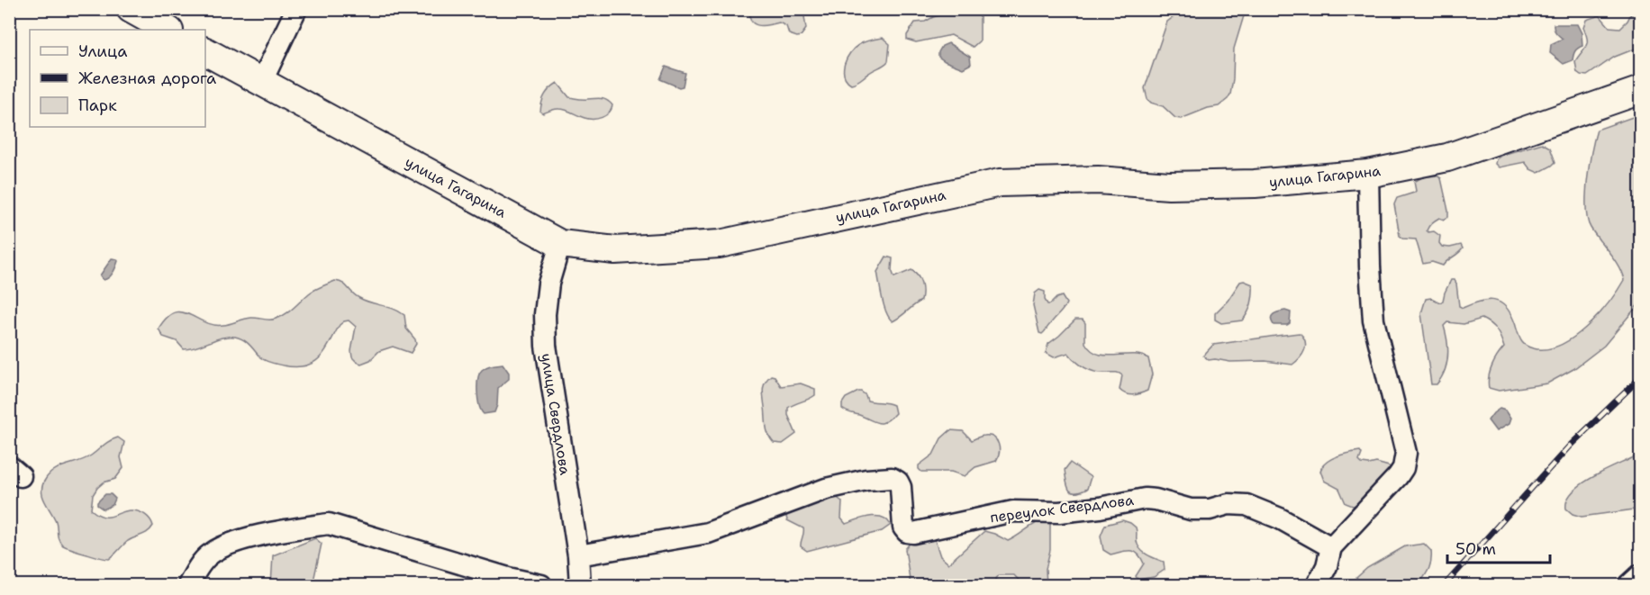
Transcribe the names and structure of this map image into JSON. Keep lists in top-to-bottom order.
{
  "streets": {
    "main road": ["улица Гагарина"],
    "street": ["улица Свердлова", "переулок Свердлова"]
  },
  "crossings": [
    ["улица Гагарина", "улица Свердлова"],
    ["улица Свердлова", "переулок Свердлова"]
  ],
  "legend": ["Улица", "Железная дорога", "Парк"],
  "scale_bar": "50 m"
}
